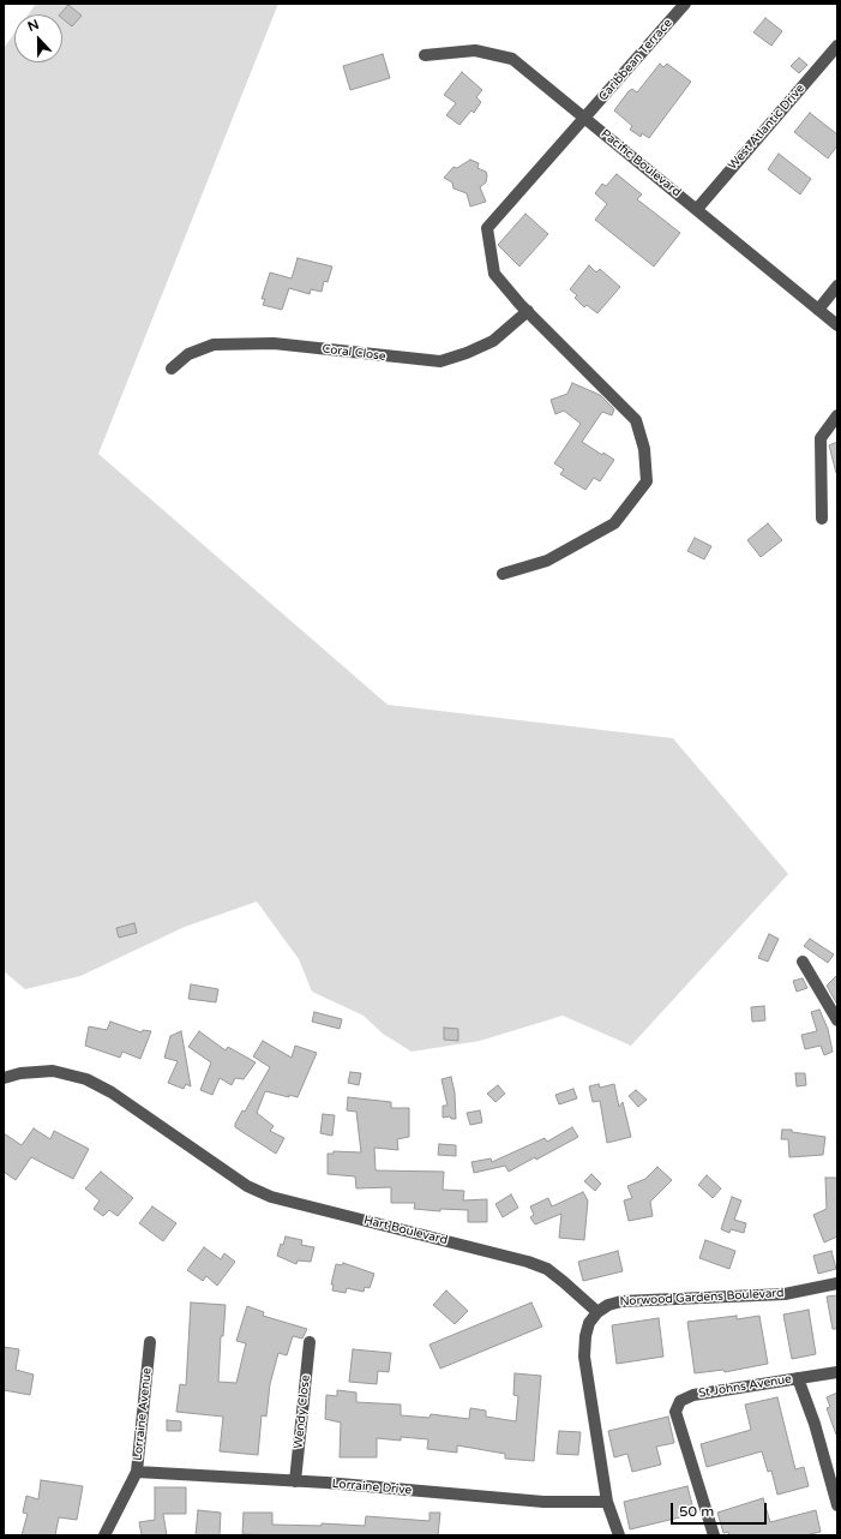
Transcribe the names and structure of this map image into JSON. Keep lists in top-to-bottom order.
{
  "streets": {
    "street": [
      "Caribbean Terrace",
      "West Atlantic Drive",
      "Pacific Boulevard",
      "Coral Close",
      "Hart Boulevard",
      "Norwood Gardens Boulevard",
      "St Johns Avenue",
      "Wendy Close",
      "Lorraine Avenue",
      "Lorraine Drive"
    ]
  },
  "crossings": [
    ["Caribbean Terrace", "Pacific Boulevard"],
    ["Caribbean Terrace", "Coral Close"],
    ["West Atlantic Drive", "Pacific Boulevard"],
    ["Hart Boulevard", "Norwood Gardens Boulevard"],
    ["Wendy Close", "Lorraine Drive"],
    ["Lorraine Avenue", "Lorraine Drive"]
  ],
  "scale_bar": "50 m",
  "north": "top"
}
